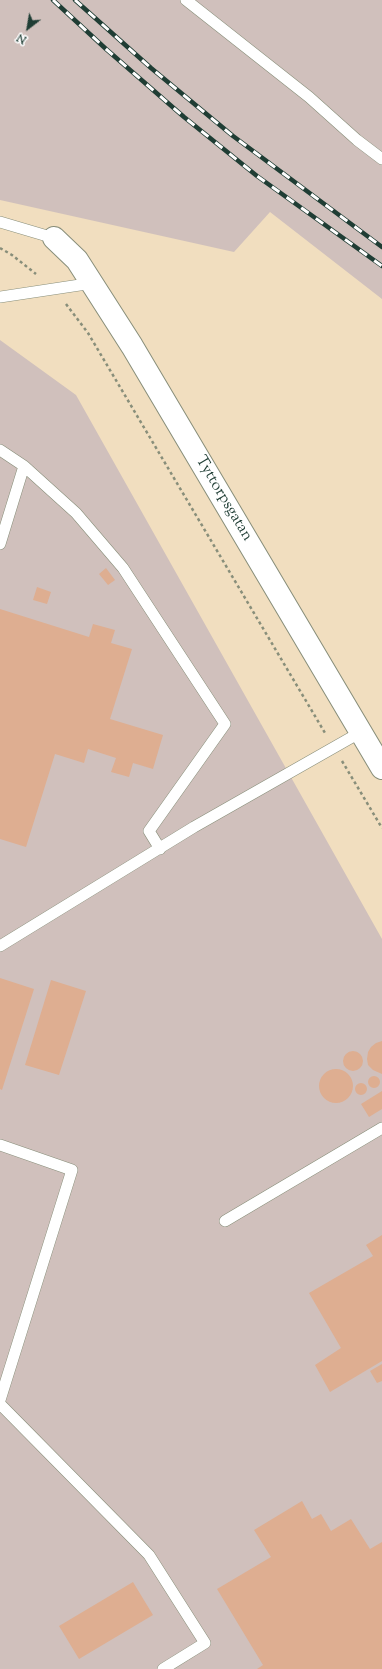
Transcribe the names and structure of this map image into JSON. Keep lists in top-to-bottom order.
{
  "streets": {
    "street": ["Tyttorpsgatan"]
  },
  "north": "bottom left"
}
